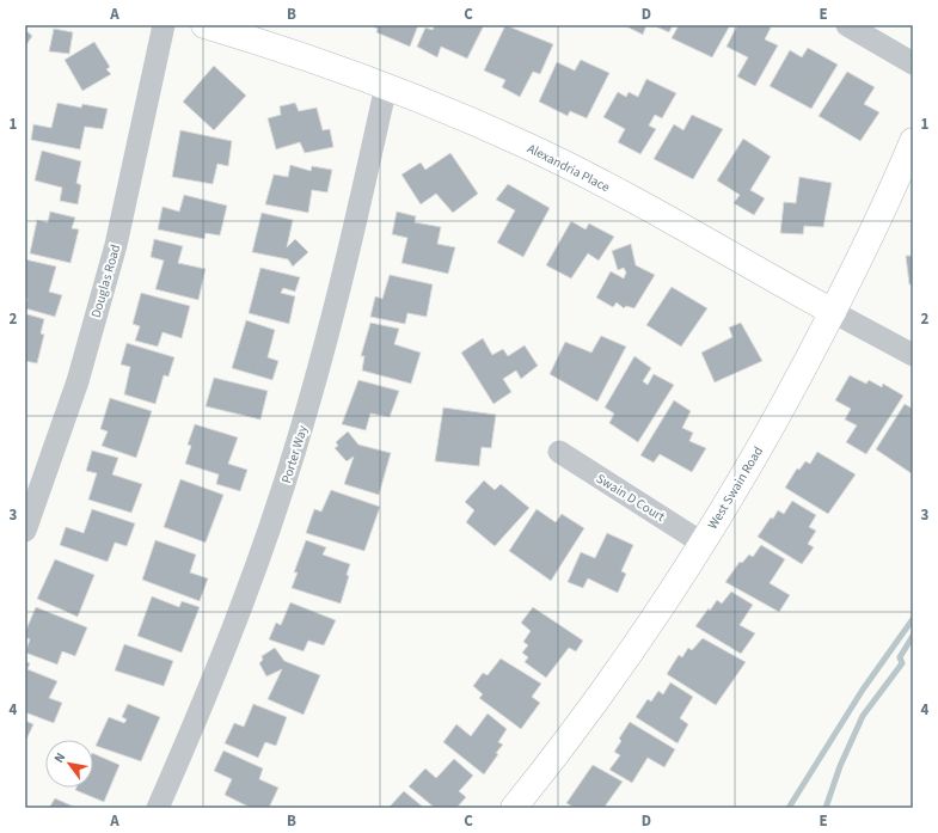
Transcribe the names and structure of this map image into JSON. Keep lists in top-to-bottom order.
{
  "streets": {
    "street": [
      "Alexandria Place",
      "Douglas Road",
      "Porter Way",
      "West Swain Road",
      "Swain D Court"
    ]
  },
  "crossings": [
    ["Alexandria Place", "Porter Way"],
    ["Alexandria Place", "West Swain Road"],
    ["West Swain Road", "Swain D Court"]
  ],
  "north": "top left",
  "grid": {
    "columns": [
      "A",
      "B",
      "C",
      "D",
      "E"
    ],
    "rows": [
      "1",
      "2",
      "3",
      "4"
    ]
  }
}
